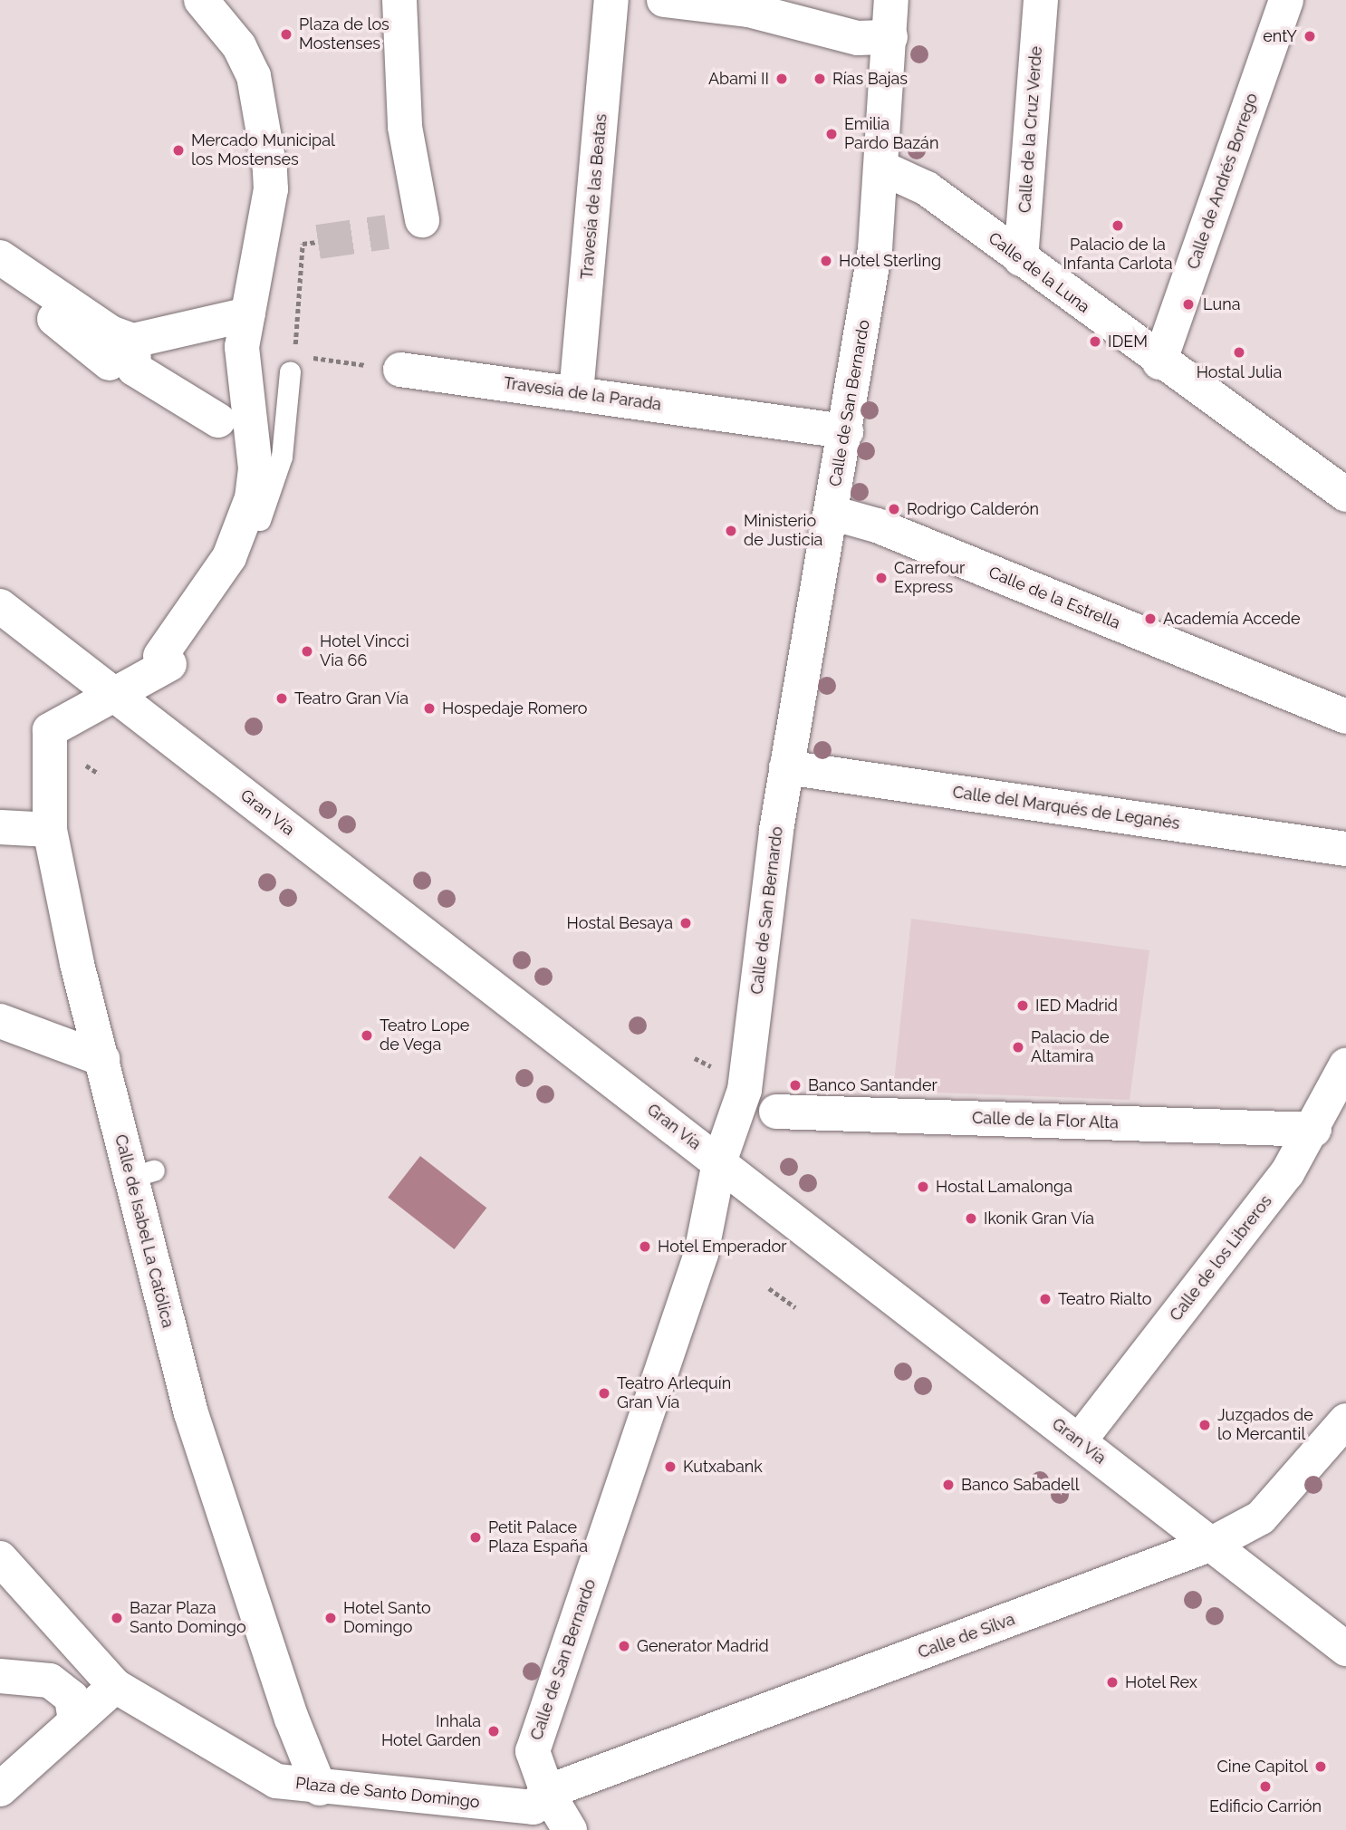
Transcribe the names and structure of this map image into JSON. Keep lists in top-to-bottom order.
{
  "streets": {
    "street": [
      "Calle de la Cruz Verde",
      "Calle de Andrés Borrego",
      "Travesía de las Beatas",
      "Calle de la Luna",
      "Travesía de la Parada",
      "Calle de San Bernardo",
      "Calle de la Estrella",
      "Calle del Marqués de Leganés",
      "Gran Vía",
      "Calle de la Flor Alta",
      "Calle de Isabel La Católica",
      "Calle de los Libreros",
      "Calle de Silva",
      "Plaza de Santo Domingo"
    ]
  },
  "crossings": [
    ["Calle de la Cruz Verde", "Calle de la Luna"],
    ["Calle de Andrés Borrego", "Calle de la Luna"],
    ["Travesía de las Beatas", "Travesía de la Parada"],
    ["Calle de la Luna", "Calle de San Bernardo"],
    ["Travesía de la Parada", "Calle de San Bernardo"],
    ["Calle de San Bernardo", "Calle de la Estrella"],
    ["Calle de San Bernardo", "Calle del Marqués de Leganés"],
    ["Calle de San Bernardo", "Gran Vía"],
    ["Calle de San Bernardo", "Calle de Silva"],
    ["Calle de San Bernardo", "Plaza de Santo Domingo"],
    ["Gran Vía", "Calle de Isabel La Católica"],
    ["Gran Vía", "Calle de los Libreros"],
    ["Gran Vía", "Calle de Silva"],
    ["Calle de la Flor Alta", "Calle de los Libreros"],
    ["Calle de Isabel La Católica", "Plaza de Santo Domingo"],
    ["Calle de Silva", "Plaza de Santo Domingo"]
  ],
  "places": [
    "Plaza de los Mostenses",
    "entY",
    "Abami II",
    "Rías Bajas",
    "Emilia Pardo Bazán",
    "Mercado Municipal los Mostenses",
    "Palacio de la Infanta Carlota",
    "Hotel Sterling",
    "Luna",
    "IDEM",
    "Hostal Julia",
    "Rodrigo Calderón",
    "Ministerio de Justicia",
    "Carrefour Express",
    "Academía Accede",
    "Hotel Vincci Via 66",
    "Teatro Gran Vía",
    "Hospedaje Romero",
    "Hostal Besaya",
    "IED Madrid",
    "Teatro Lope de Vega",
    "Palacio de Altamira",
    "Banco Santander",
    "Hostal Lamalonga",
    "Ikonik Gran Vía",
    "Hotel Emperador",
    "Teatro Rialto",
    "Teatro Arlequín Gran Vía",
    "Juzgados de lo Mercantil",
    "Kutxabank",
    "Banco Sabadell",
    "Petit Palace Plaza España",
    "Bazar Plaza Santo Domingo",
    "Hotel Santo Domingo",
    "Generator Madrid",
    "Hotel Rex",
    "Inhala Hotel Garden",
    "Cine Capitol",
    "Edificio Carrión"
  ]
}
